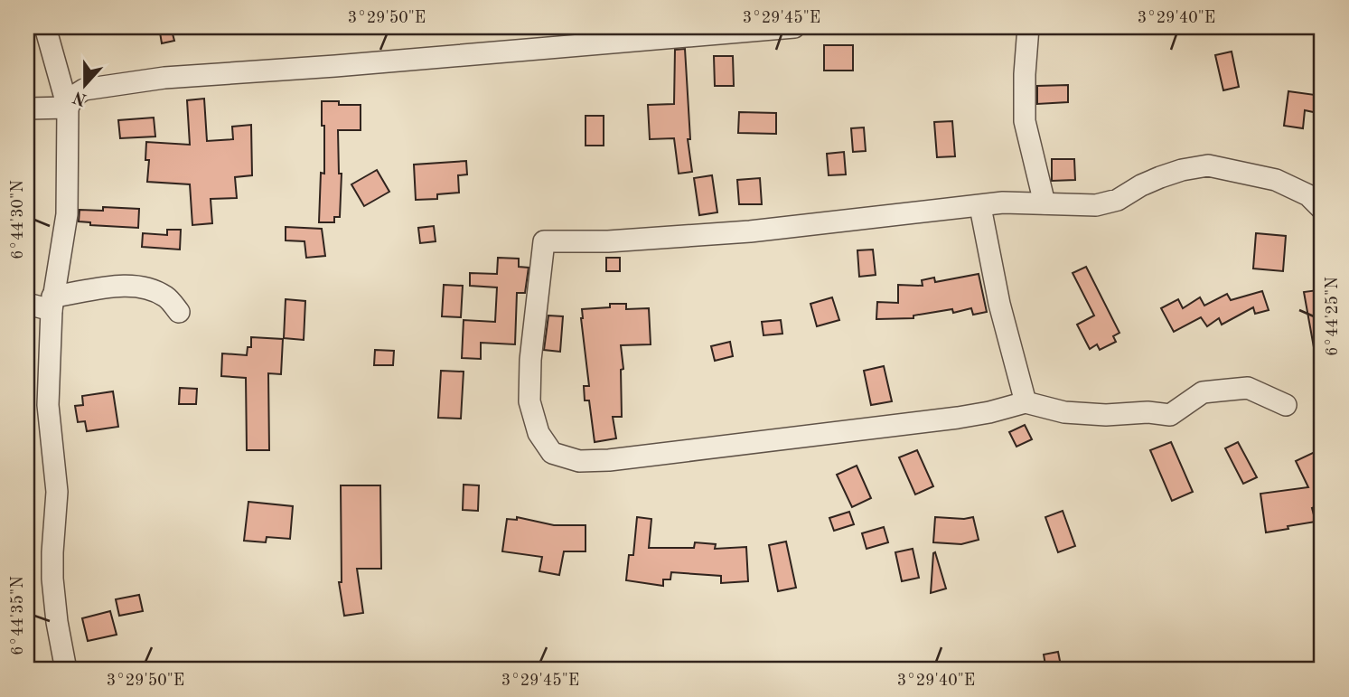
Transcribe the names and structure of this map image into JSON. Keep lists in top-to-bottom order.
{
  "north": "bottom",
  "coordinates": [
    "3°29'50\"E",
    "3°29'45\"E",
    "3°29'40\"E",
    "6°44'30\"N",
    "6°44'25\"N",
    "6°44'35\"N"
  ]
}
